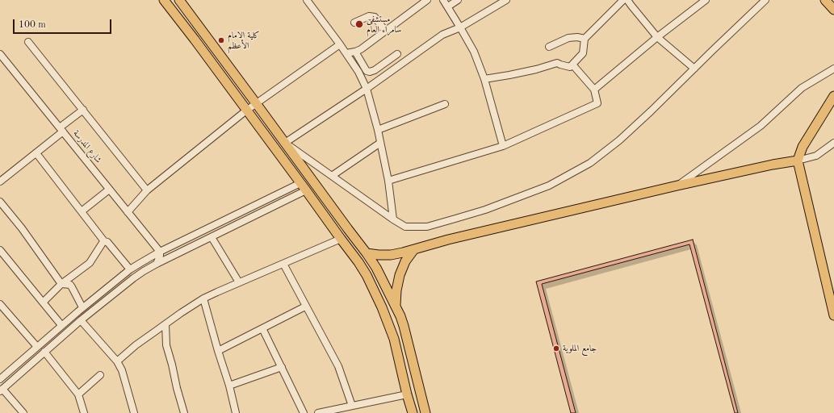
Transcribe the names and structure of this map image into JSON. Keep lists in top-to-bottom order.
{
  "streets": {
    "street": ["شارع المدرسة"]
  },
  "places": ["مستشفى سامراء العام", "كلية الامام الأعظم", "جامع الملوية"],
  "scale_bar": "100 m"
}
